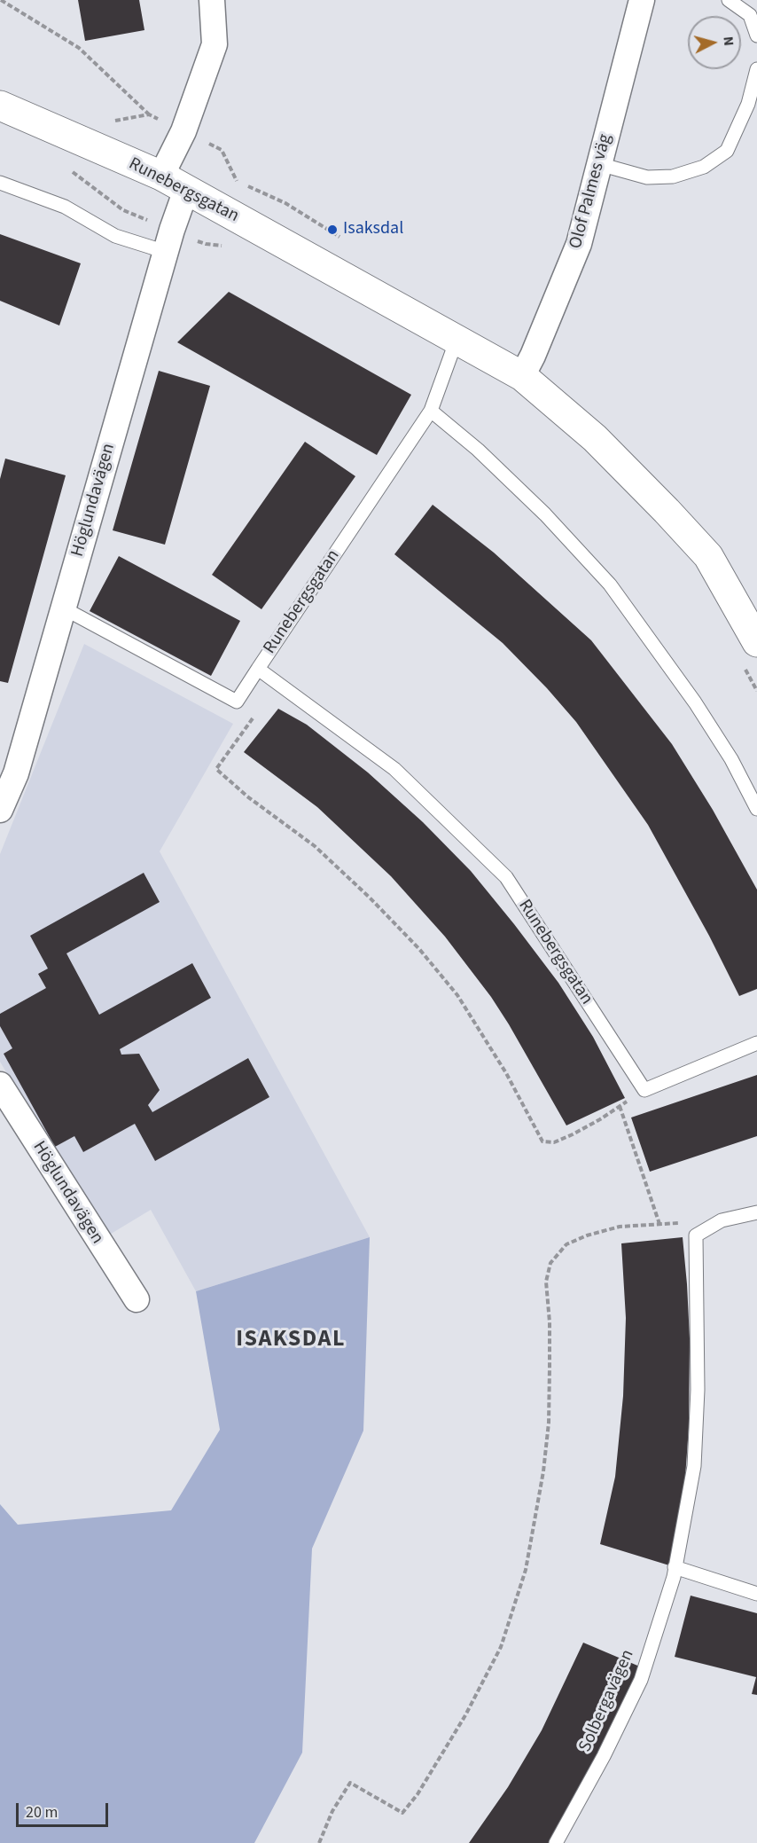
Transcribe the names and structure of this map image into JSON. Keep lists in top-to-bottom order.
{
  "streets": {
    "street": ["Runebergsgatan", "Olof Palmes väg", "Höglundavägen"],
    "lane": ["Solbergavägen"]
  },
  "crossings": [
    ["Runebergsgatan", "Olof Palmes väg"],
    ["Runebergsgatan", "Höglundavägen"]
  ],
  "districts": ["ISAKSDAL"],
  "places": ["Isaksdal"],
  "scale_bar": "20 m",
  "north": "right"
}
